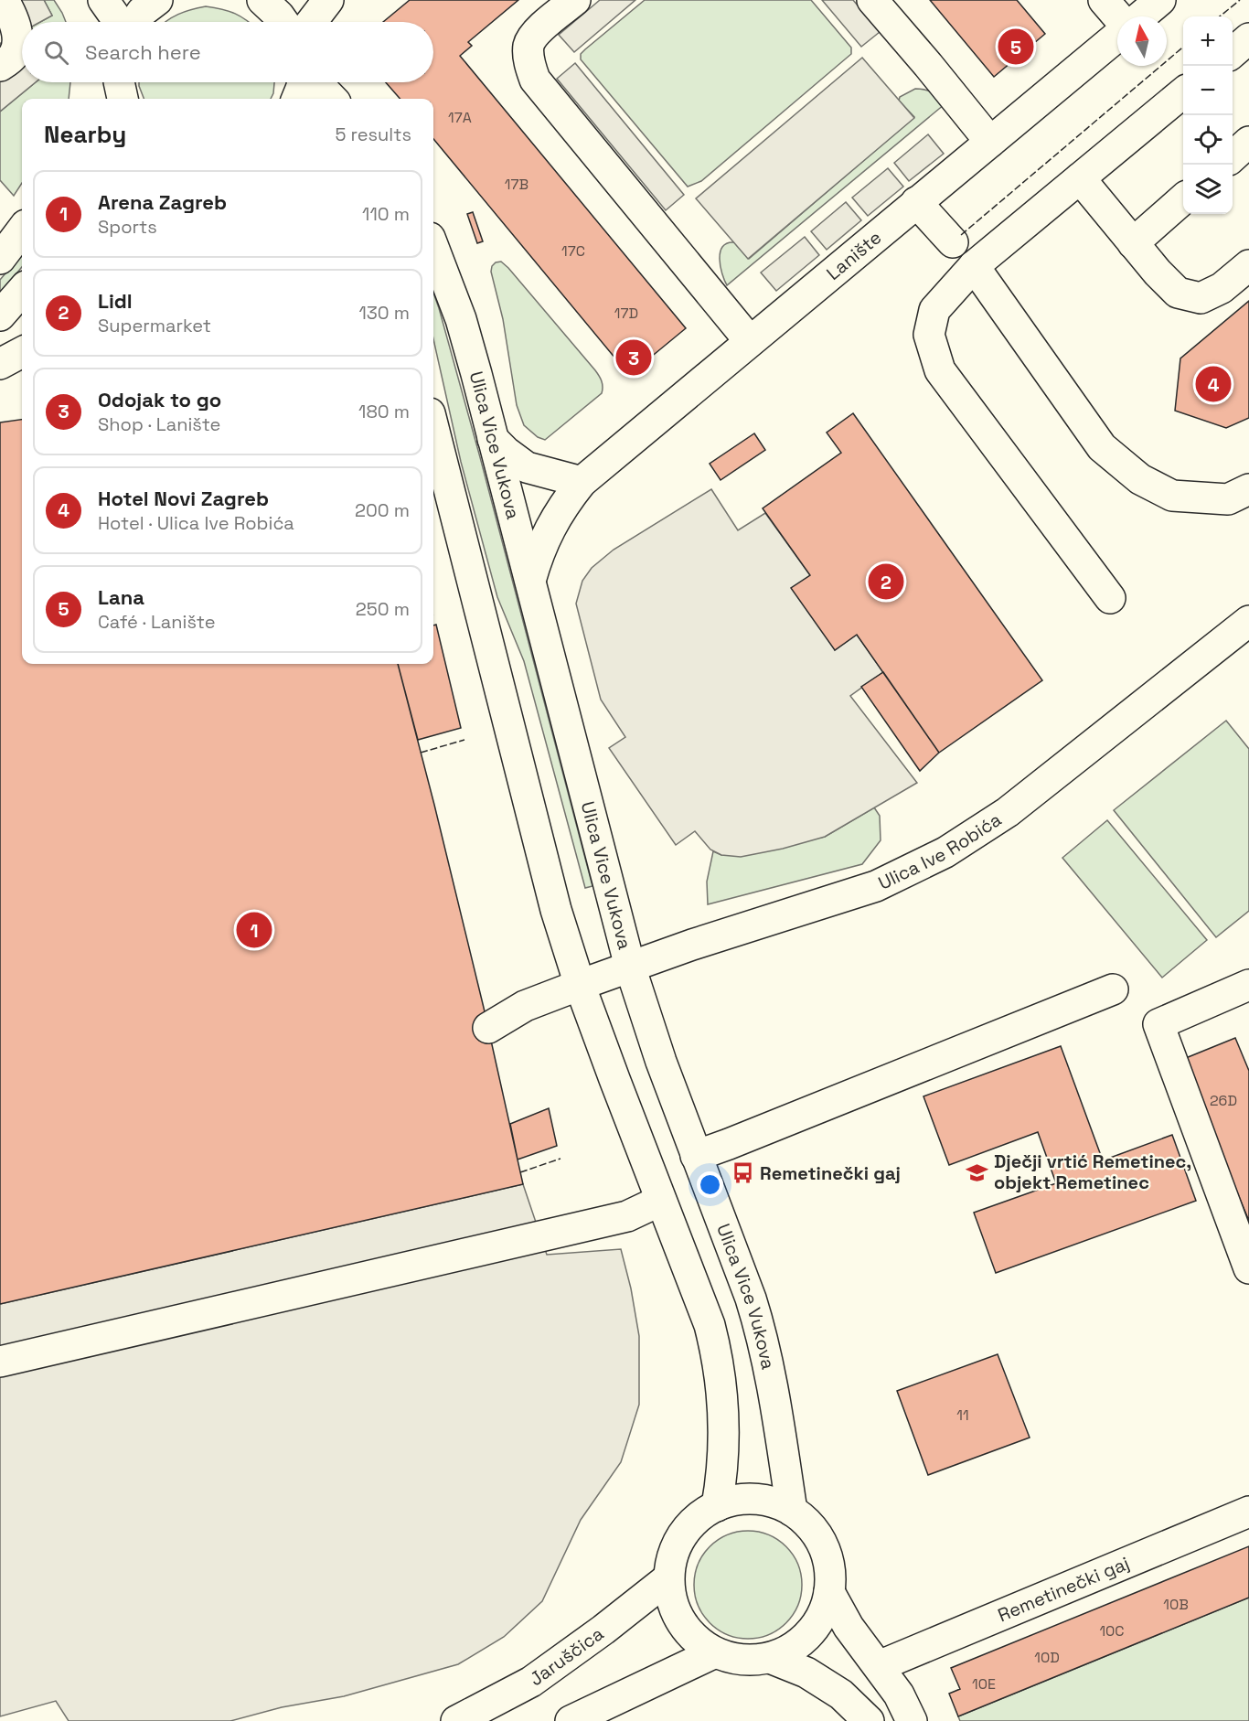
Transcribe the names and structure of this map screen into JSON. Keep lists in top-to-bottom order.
{
  "streets": {
    "street": [
      "Lanište",
      "Ulica Vice Vukova",
      "Ulica Ive Robića",
      "Remetinečki gaj",
      "Jaruščica"
    ]
  },
  "crossings": [
    ["Lanište", "Ulica Vice Vukova"],
    ["Ulica Vice Vukova", "Ulica Ive Robića"],
    ["Ulica Vice Vukova", "Jaruščica"]
  ],
  "places": {
    "school or university": ["Dječji vrtić Remetinec, objekt Remetinec"],
    "bus stop": ["Remetinečki gaj"]
  },
  "house_numbers": [
    "17A",
    "17B",
    "17C",
    "17D",
    "26D",
    "11",
    "10B",
    "10C",
    "10D",
    "10E"
  ],
  "north": "top",
  "page": {
    "map_buttons": ["+", "−"],
    "search": "Search here",
    "pins": [
      "5",
      "3",
      "4",
      "2",
      "1"
    ],
    "heading": ["Nearby", "5 results"],
    "list": [
      {
        "mark": "1",
        "name": "Arena Zagreb",
        "note": "Sports",
        "value": "110 m"
      },
      {
        "mark": "2",
        "name": "Lidl",
        "note": "Supermarket",
        "value": "130 m"
      },
      {
        "mark": "3",
        "name": "Odojak to go",
        "note": "Shop · Lanište",
        "value": "180 m"
      },
      {
        "mark": "4",
        "name": "Hotel Novi Zagreb",
        "note": "Hotel · Ulica Ive Robića",
        "value": "200 m"
      },
      {
        "mark": "5",
        "name": "Lana",
        "note": "Café · Lanište",
        "value": "250 m"
      }
    ]
  }
}
